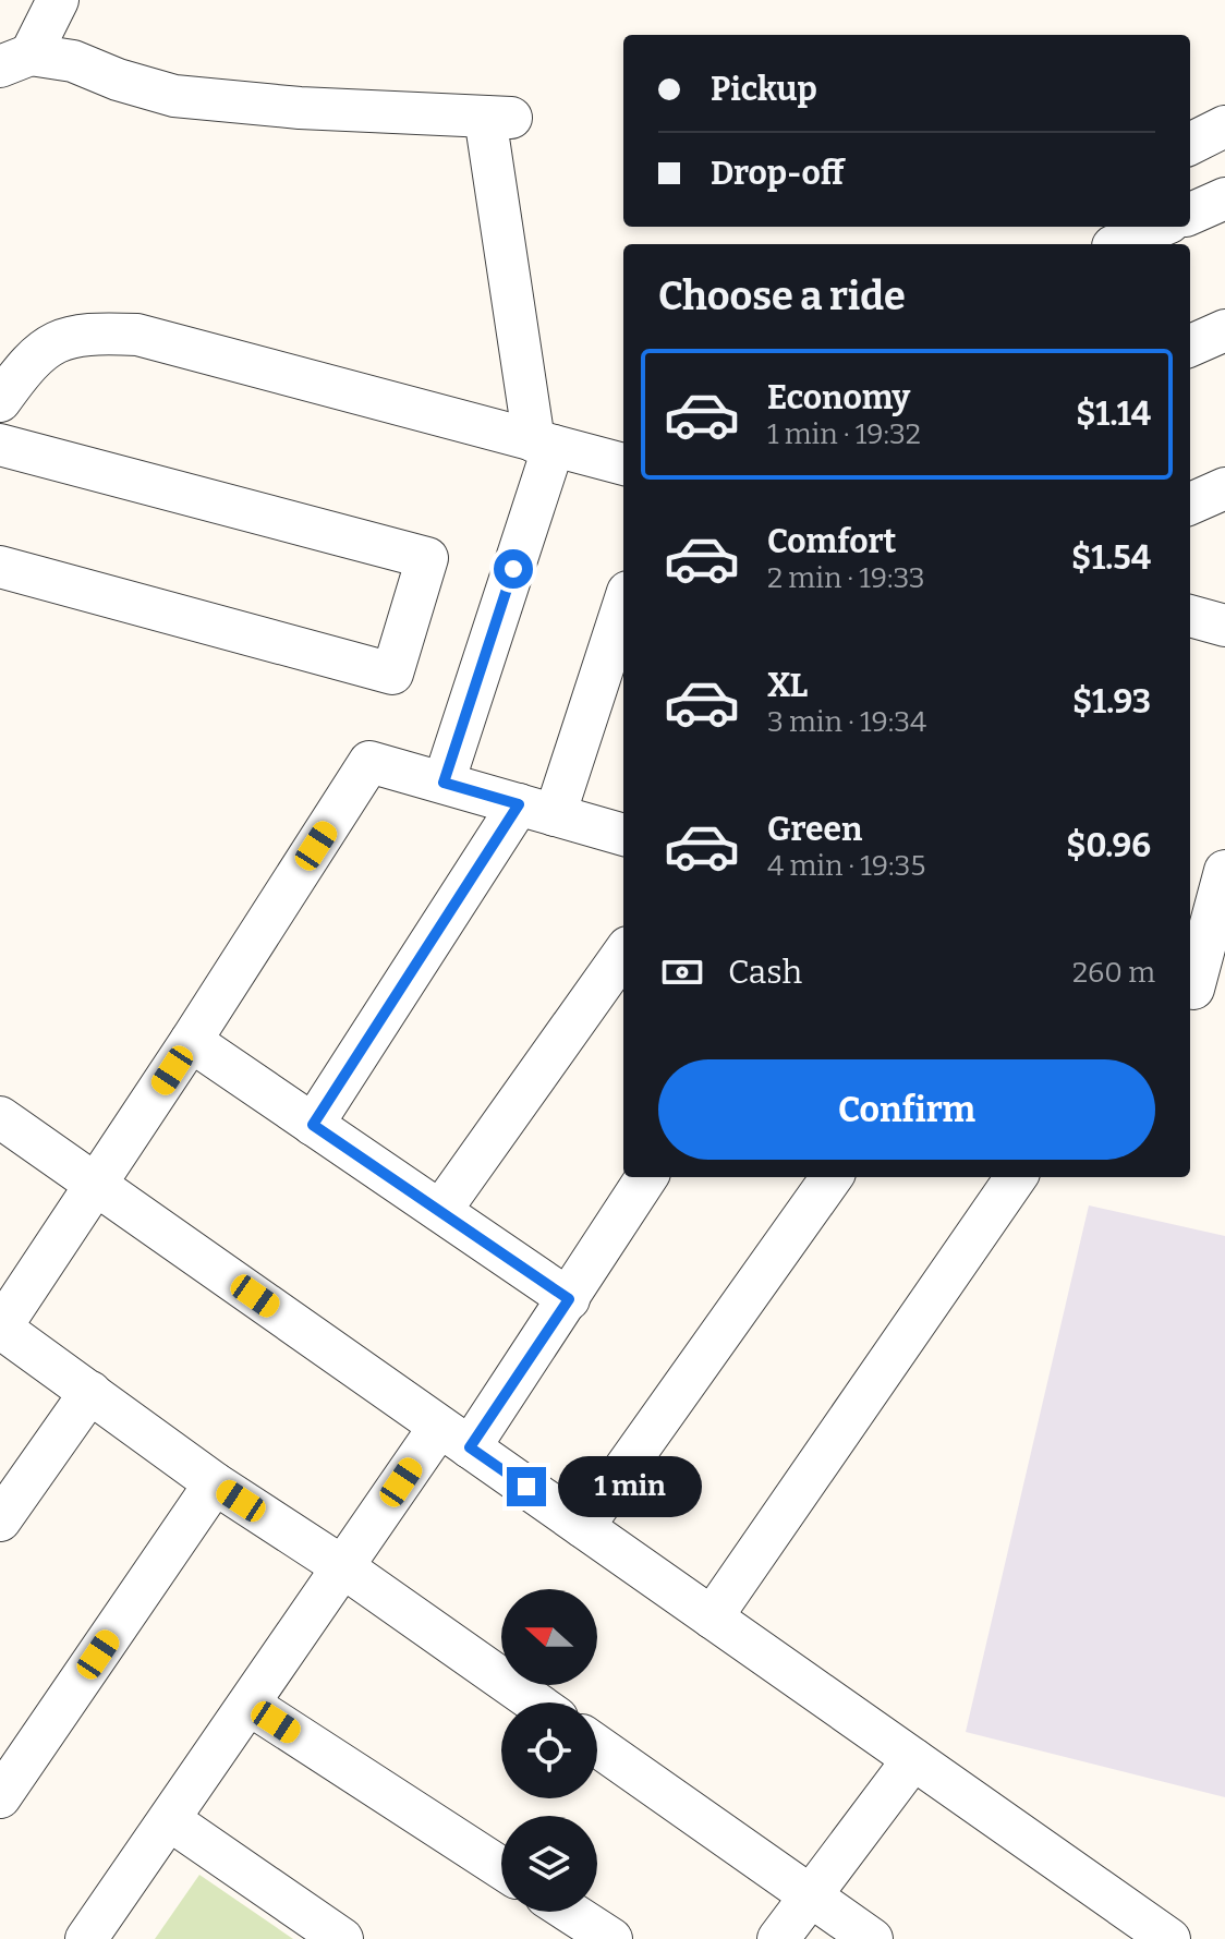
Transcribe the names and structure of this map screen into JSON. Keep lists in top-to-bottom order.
{
  "north": "left",
  "page": {
    "banner": ["Pickup", "Drop-off"],
    "heading": "Choose a ride",
    "list": [
      {
        "name": "Economy",
        "note": "1 min · 19:32",
        "value": "$1.14"
      },
      {
        "name": "Comfort",
        "note": "2 min · 19:33",
        "value": "$1.54"
      },
      {
        "name": "XL",
        "note": "3 min · 19:34",
        "value": "$1.93"
      },
      {
        "name": "Green",
        "note": "4 min · 19:35",
        "value": "$0.96"
      }
    ],
    "pay": ["Cash", "260 m"],
    "buttons": "Confirm",
    "bubble": "1 min"
  }
}
